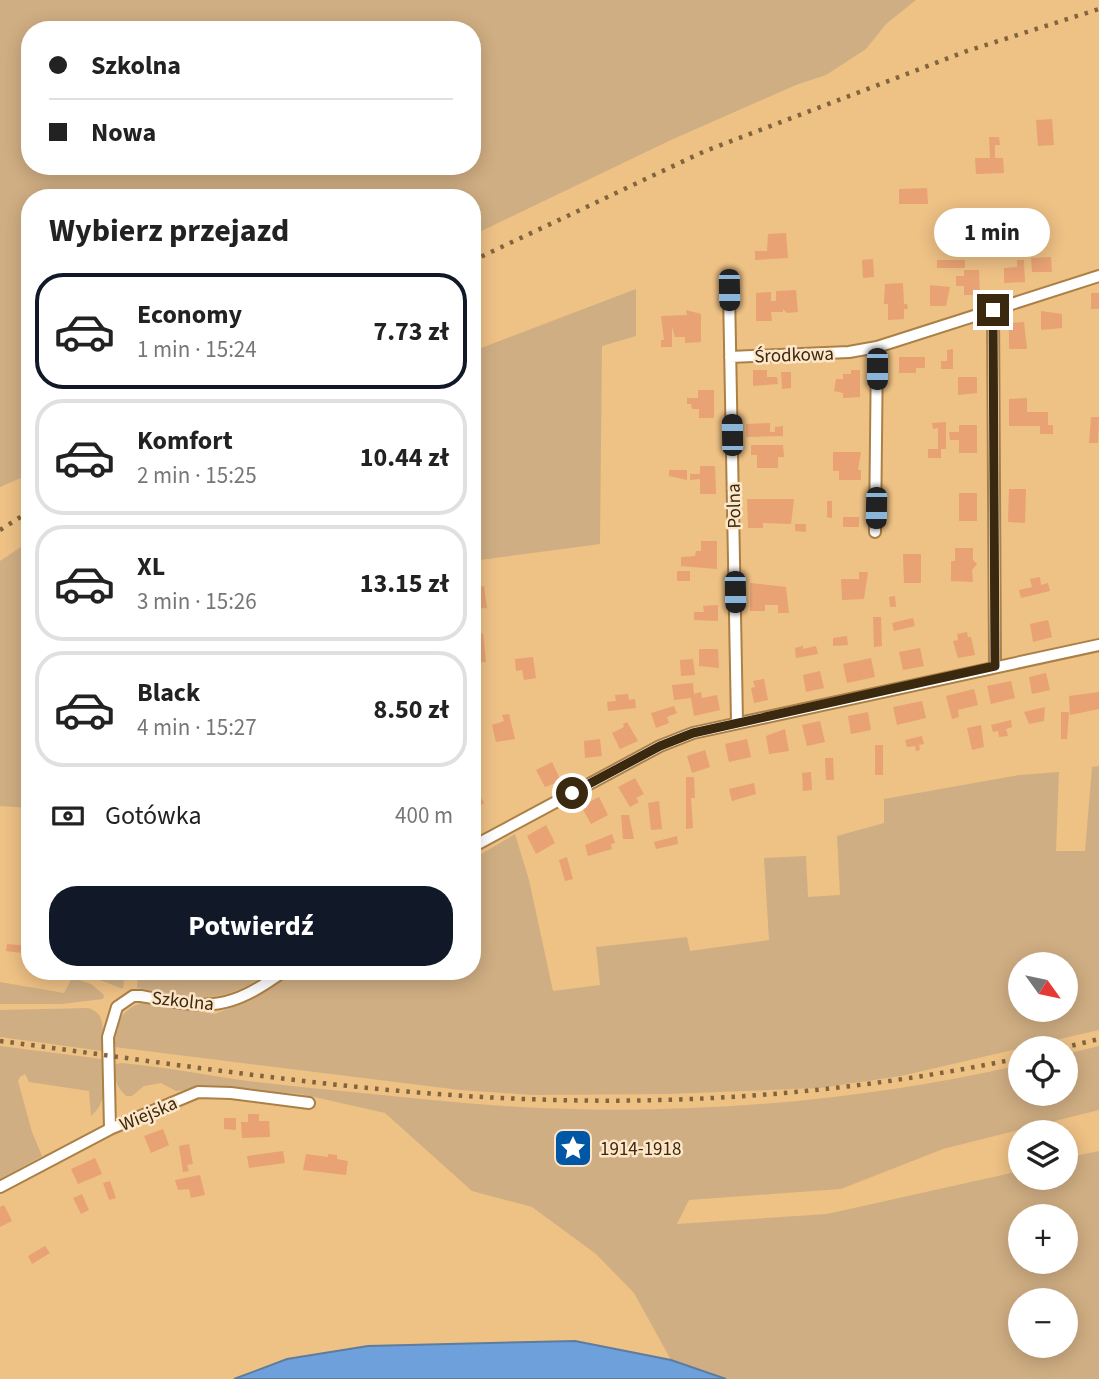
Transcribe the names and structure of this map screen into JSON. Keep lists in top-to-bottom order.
{
  "streets": {
    "street": [
      "Środkowa",
      "Polna",
      "Szkolna",
      "Wiejska"
    ]
  },
  "crossings": [
    ["Środkowa", "Polna"],
    ["Szkolna", "Wiejska"]
  ],
  "places": {
    "place": ["1914-1918"]
  },
  "north": "bottom right",
  "page": {
    "banner": ["Szkolna", "Nowa"],
    "heading": "Wybierz przejazd",
    "bubble": "1 min",
    "list": [
      {
        "name": "Economy",
        "note": "1 min · 15:24",
        "value": "7.73 zł"
      },
      {
        "name": "Komfort",
        "note": "2 min · 15:25",
        "value": "10.44 zł"
      },
      {
        "name": "XL",
        "note": "3 min · 15:26",
        "value": "13.15 zł"
      },
      {
        "name": "Black",
        "note": "4 min · 15:27",
        "value": "8.50 zł"
      }
    ],
    "pay": ["Gotówka", "400 m"],
    "buttons": "Potwierdź",
    "map_buttons": ["+", "−"]
  }
}
